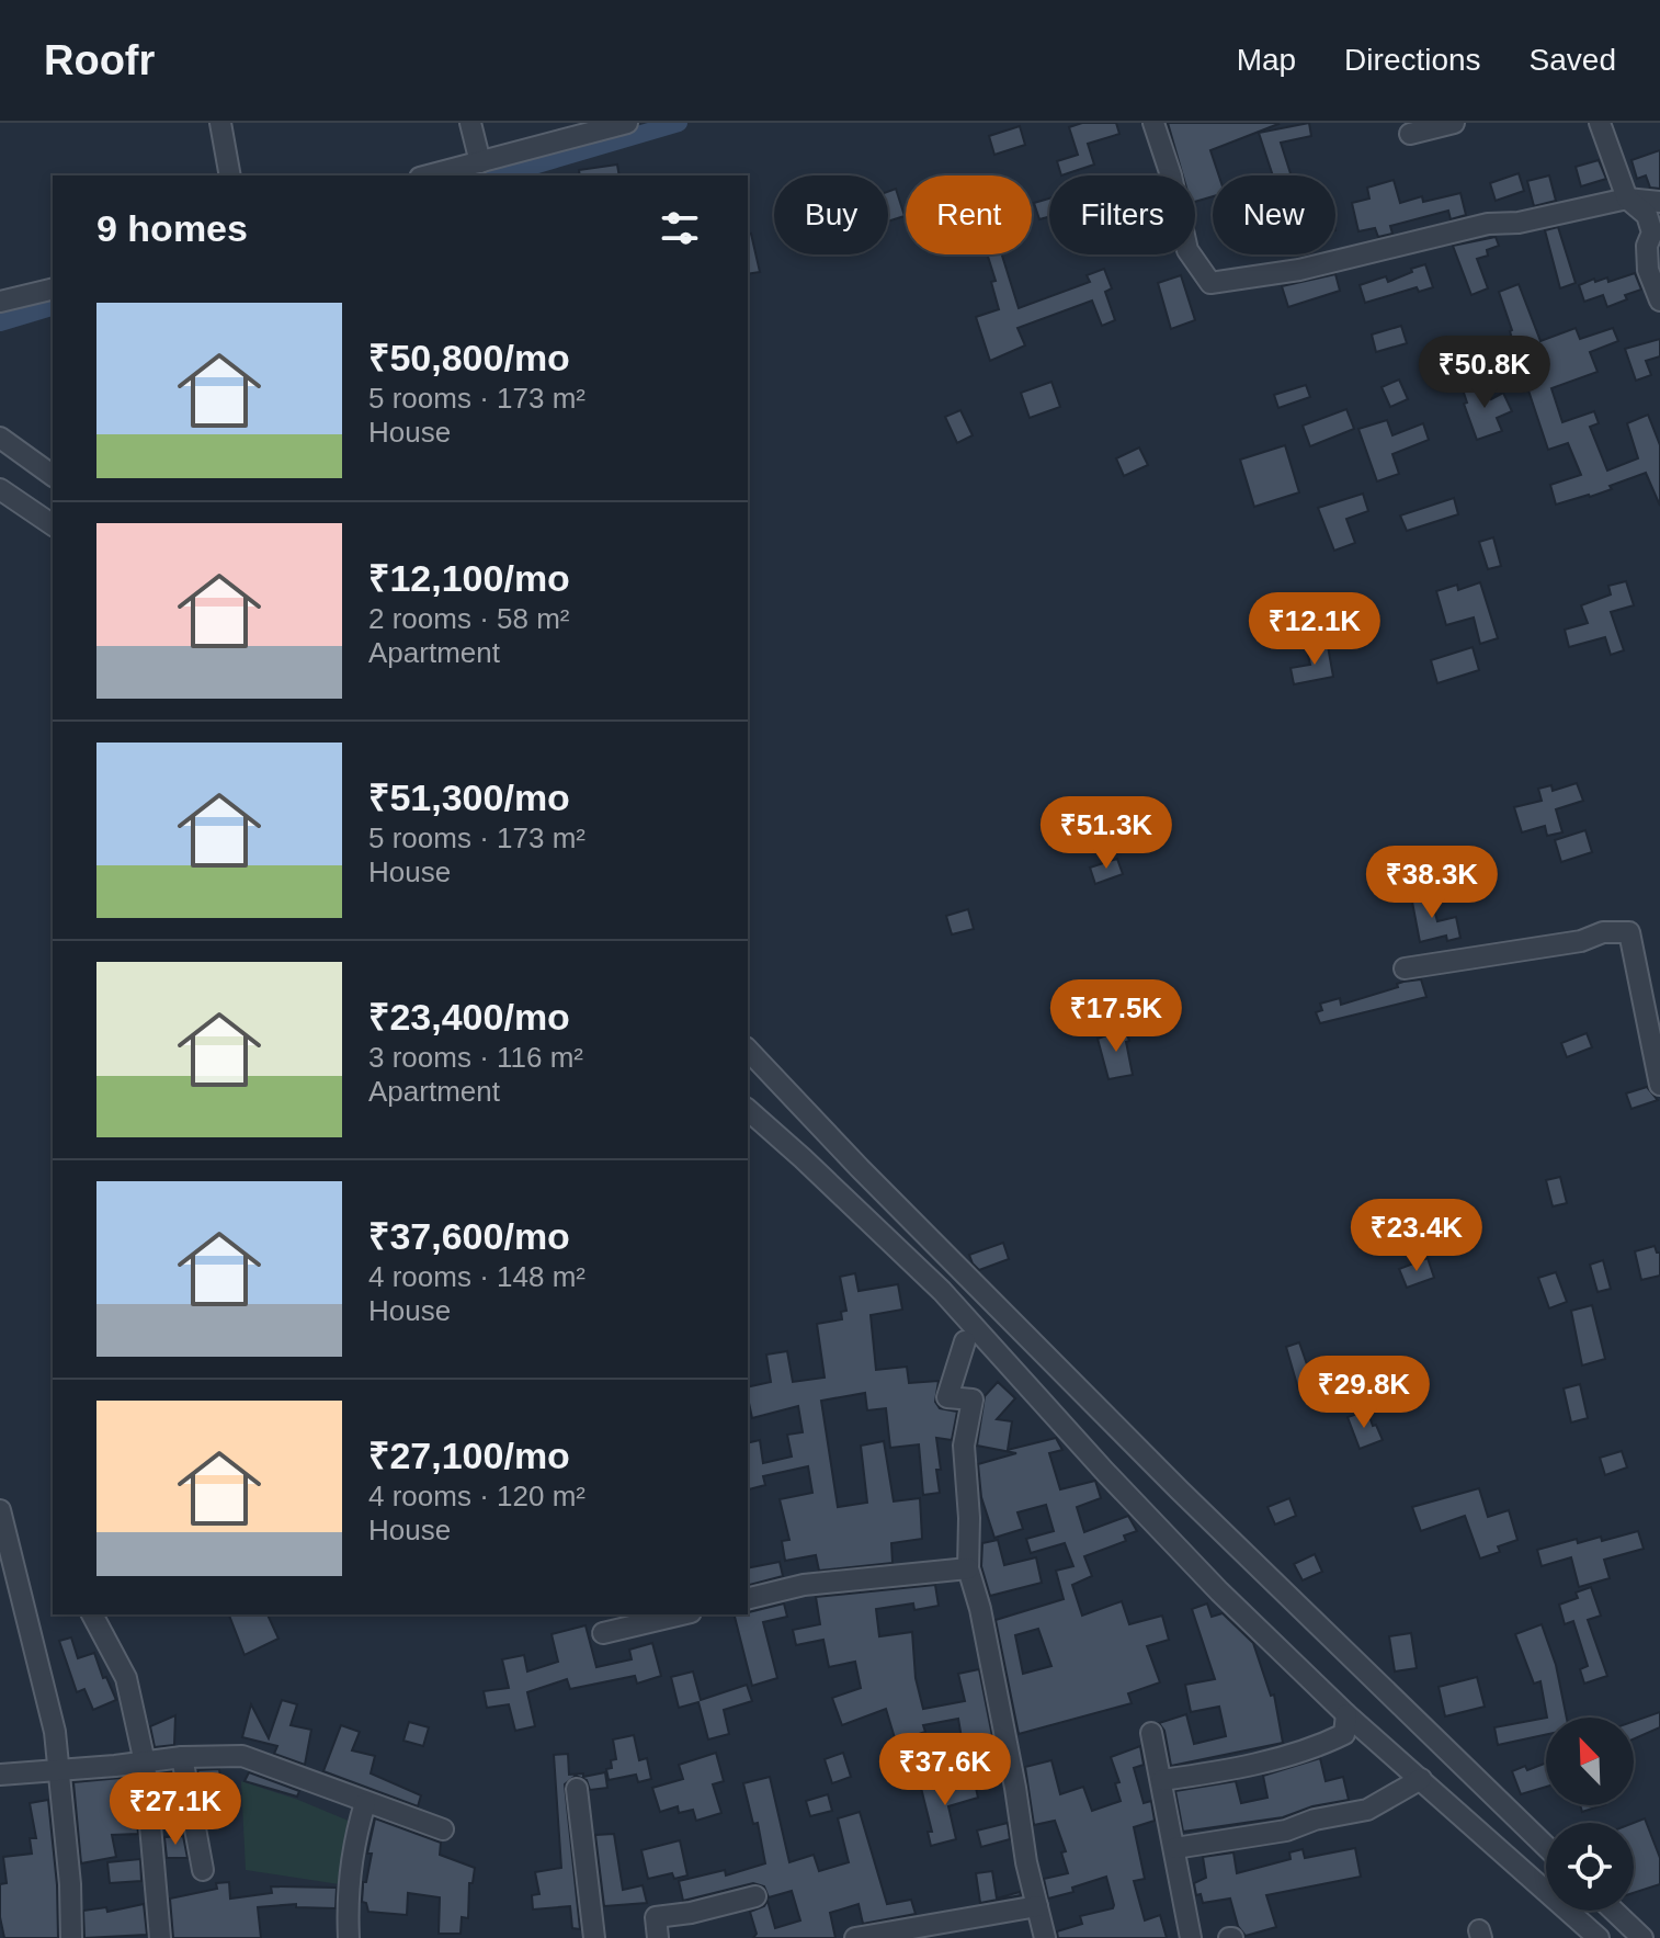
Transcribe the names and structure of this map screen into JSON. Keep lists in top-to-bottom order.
{
  "north": "top left",
  "page": {
    "header": "Roofr",
    "nav": ["Map", "Directions", "Saved"],
    "chip": [
      "Buy",
      "Rent",
      "Filters",
      "New"
    ],
    "heading": "9 homes",
    "list": [
      {
        "name": "₹50,800/mo",
        "note": "5 rooms · 173 m² · House"
      },
      {
        "name": "₹12,100/mo",
        "note": "2 rooms · 58 m² · Apartment"
      },
      {
        "name": "₹51,300/mo",
        "note": "5 rooms · 173 m² · House"
      },
      {
        "name": "₹23,400/mo",
        "note": "3 rooms · 116 m² · Apartment"
      },
      {
        "name": "₹37,600/mo",
        "note": "4 rooms · 148 m² · House"
      },
      {
        "name": "₹27,100/mo",
        "note": "4 rooms · 120 m² · House"
      }
    ],
    "price": [
      "₹50.8K",
      "₹12.1K",
      "₹51.3K",
      "₹38.3K",
      "₹17.5K",
      "₹23.4K",
      "₹29.8K",
      "₹37.6K",
      "₹27.1K"
    ]
  }
}
